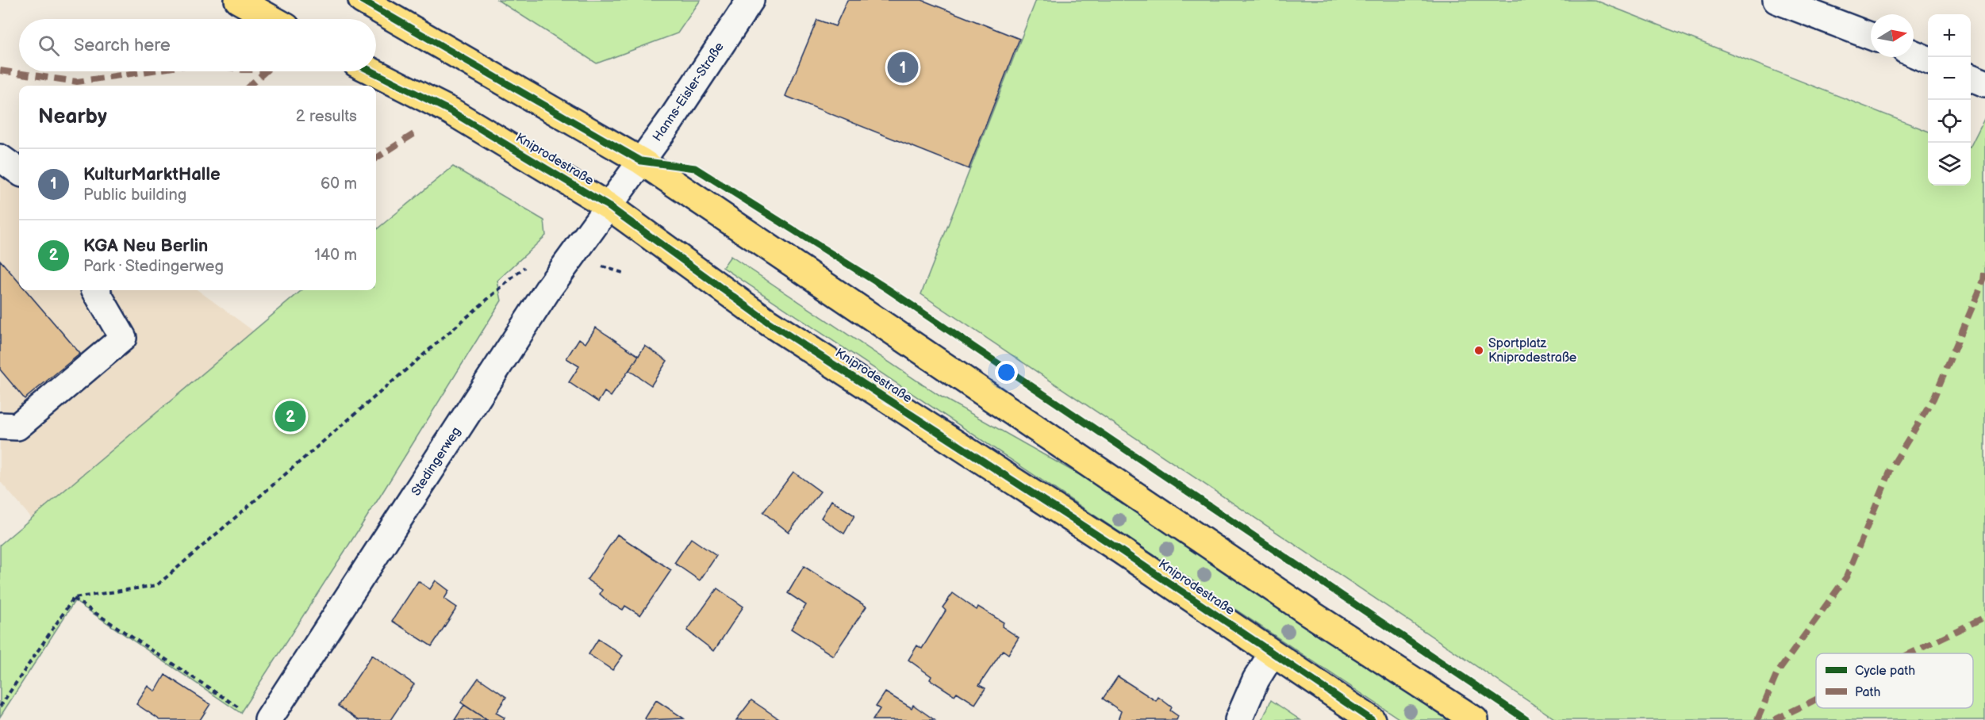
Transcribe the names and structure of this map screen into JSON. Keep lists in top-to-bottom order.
{
  "streets": {
    "main road": ["Kniprodestraße"],
    "street": ["Hanns-Eisler-Straße", "Stedingerweg"]
  },
  "crossings": [
    ["Hanns-Eisler-Straße", "Kniprodestraße"],
    ["Hanns-Eisler-Straße", "Stedingerweg"],
    ["Kniprodestraße", "Stedingerweg"]
  ],
  "places": ["Sportplatz Kniprodestraße"],
  "legend": ["Cycle path", "Path"],
  "north": "right",
  "page": {
    "map_buttons": ["+", "−"],
    "search": "Search here",
    "pins": ["1", "2"],
    "heading": ["Nearby", "2 results"],
    "list": [
      {
        "mark": "1",
        "name": "KulturMarktHalle",
        "note": "Public building",
        "value": "60 m"
      },
      {
        "mark": "2",
        "name": "KGA Neu Berlin",
        "note": "Park · Stedingerweg",
        "value": "140 m"
      }
    ]
  }
}
